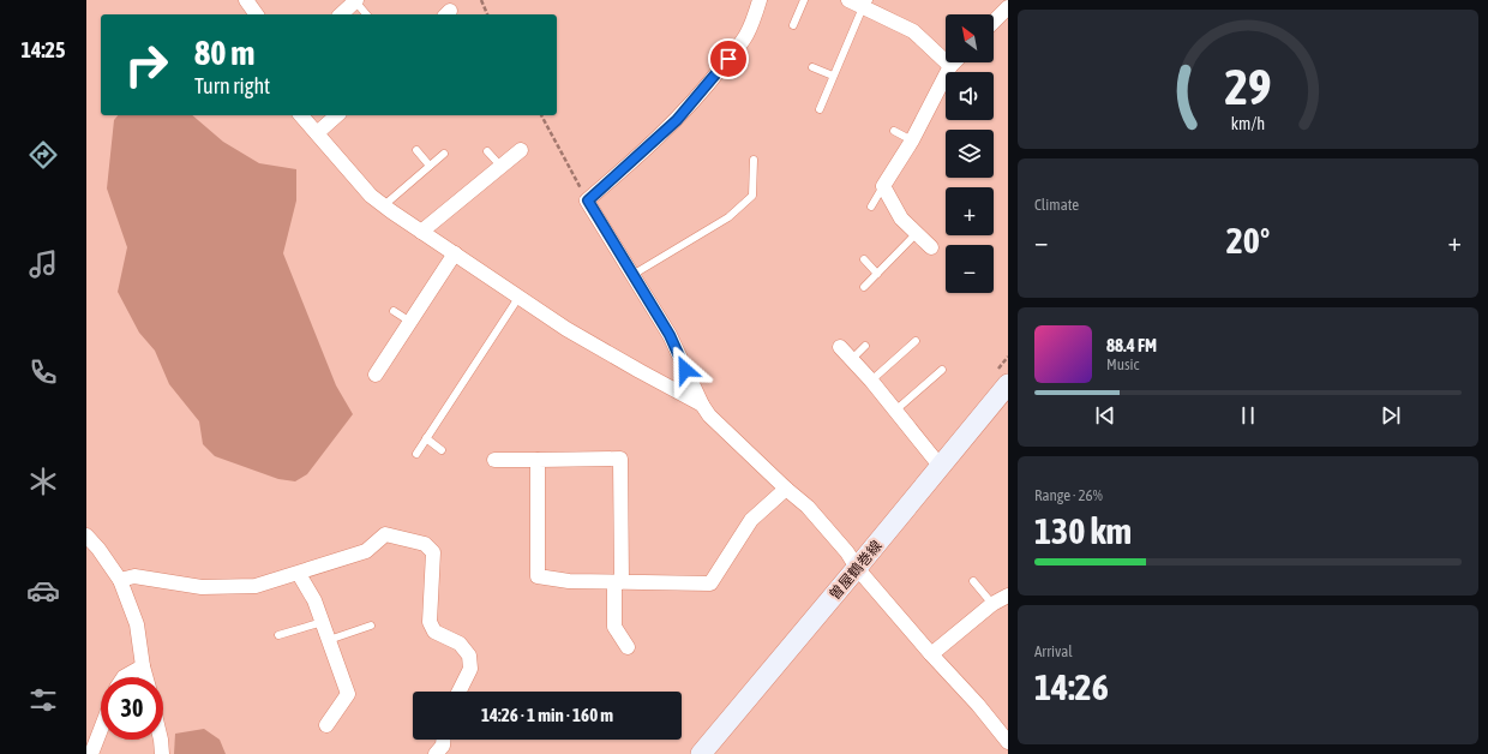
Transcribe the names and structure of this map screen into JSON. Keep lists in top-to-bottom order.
{
  "streets": {
    "main road": ["曽屋鶴巻線"]
  },
  "north": "top left",
  "page": {
    "tabs": "14:25",
    "map_buttons": ["+", "−"],
    "turn": ["80 m", "Turn right"],
    "tile": [
      "Climate",
      ["Range · 26%", "130 km"],
      ["Arrival", "14:26"]
    ],
    "heat": ["−", "20°", "+"],
    "song": ["88.4 FM", "Music"],
    "limit": "30",
    "trip": "14:26 · 1 min · 160 m",
    "gauge": ["29", "km/h"]
  }
}
